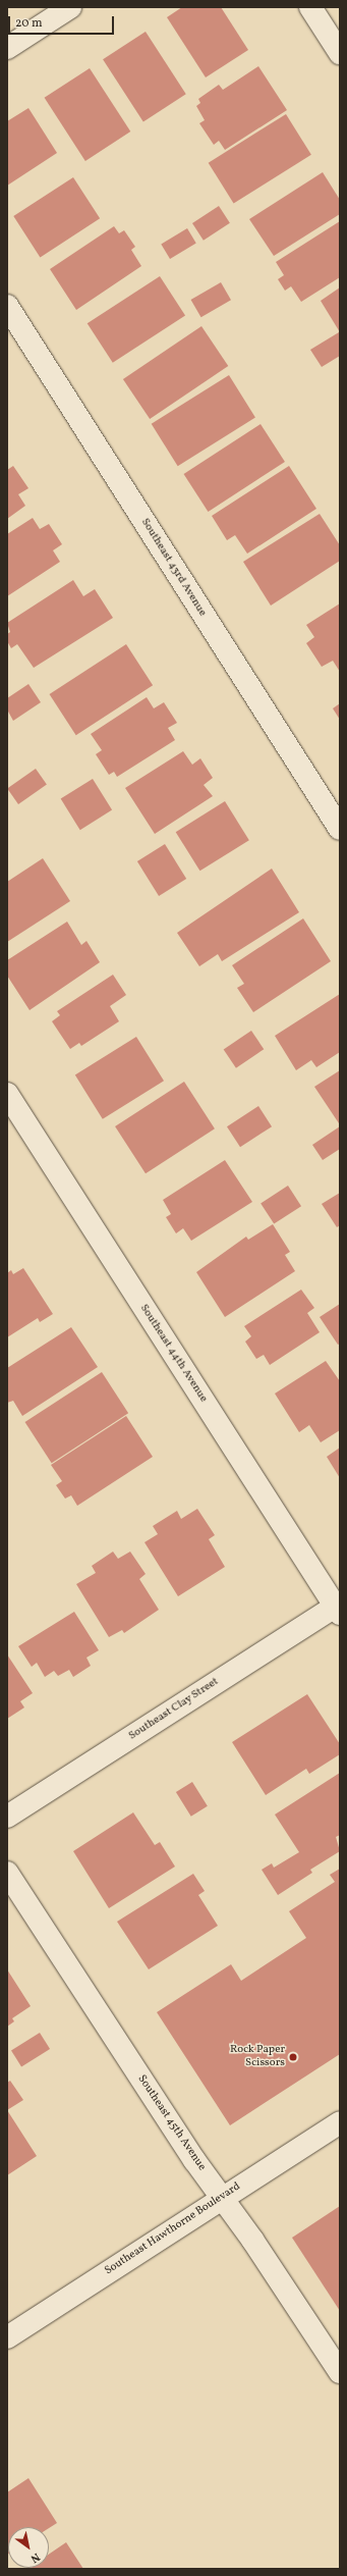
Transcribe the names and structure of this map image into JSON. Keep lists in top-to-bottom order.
{
  "streets": {
    "street": [
      "Southeast 43rd Avenue",
      "Southeast 44th Avenue",
      "Southeast Clay Street",
      "Southeast 45th Avenue",
      "Southeast Hawthorne Boulevard"
    ]
  },
  "crossings": [
    ["Southeast 44th Avenue", "Southeast Clay Street"],
    ["Southeast 45th Avenue", "Southeast Hawthorne Boulevard"]
  ],
  "places": ["Rock Paper Scissors"],
  "scale_bar": "20 m",
  "north": "bottom right"
}
